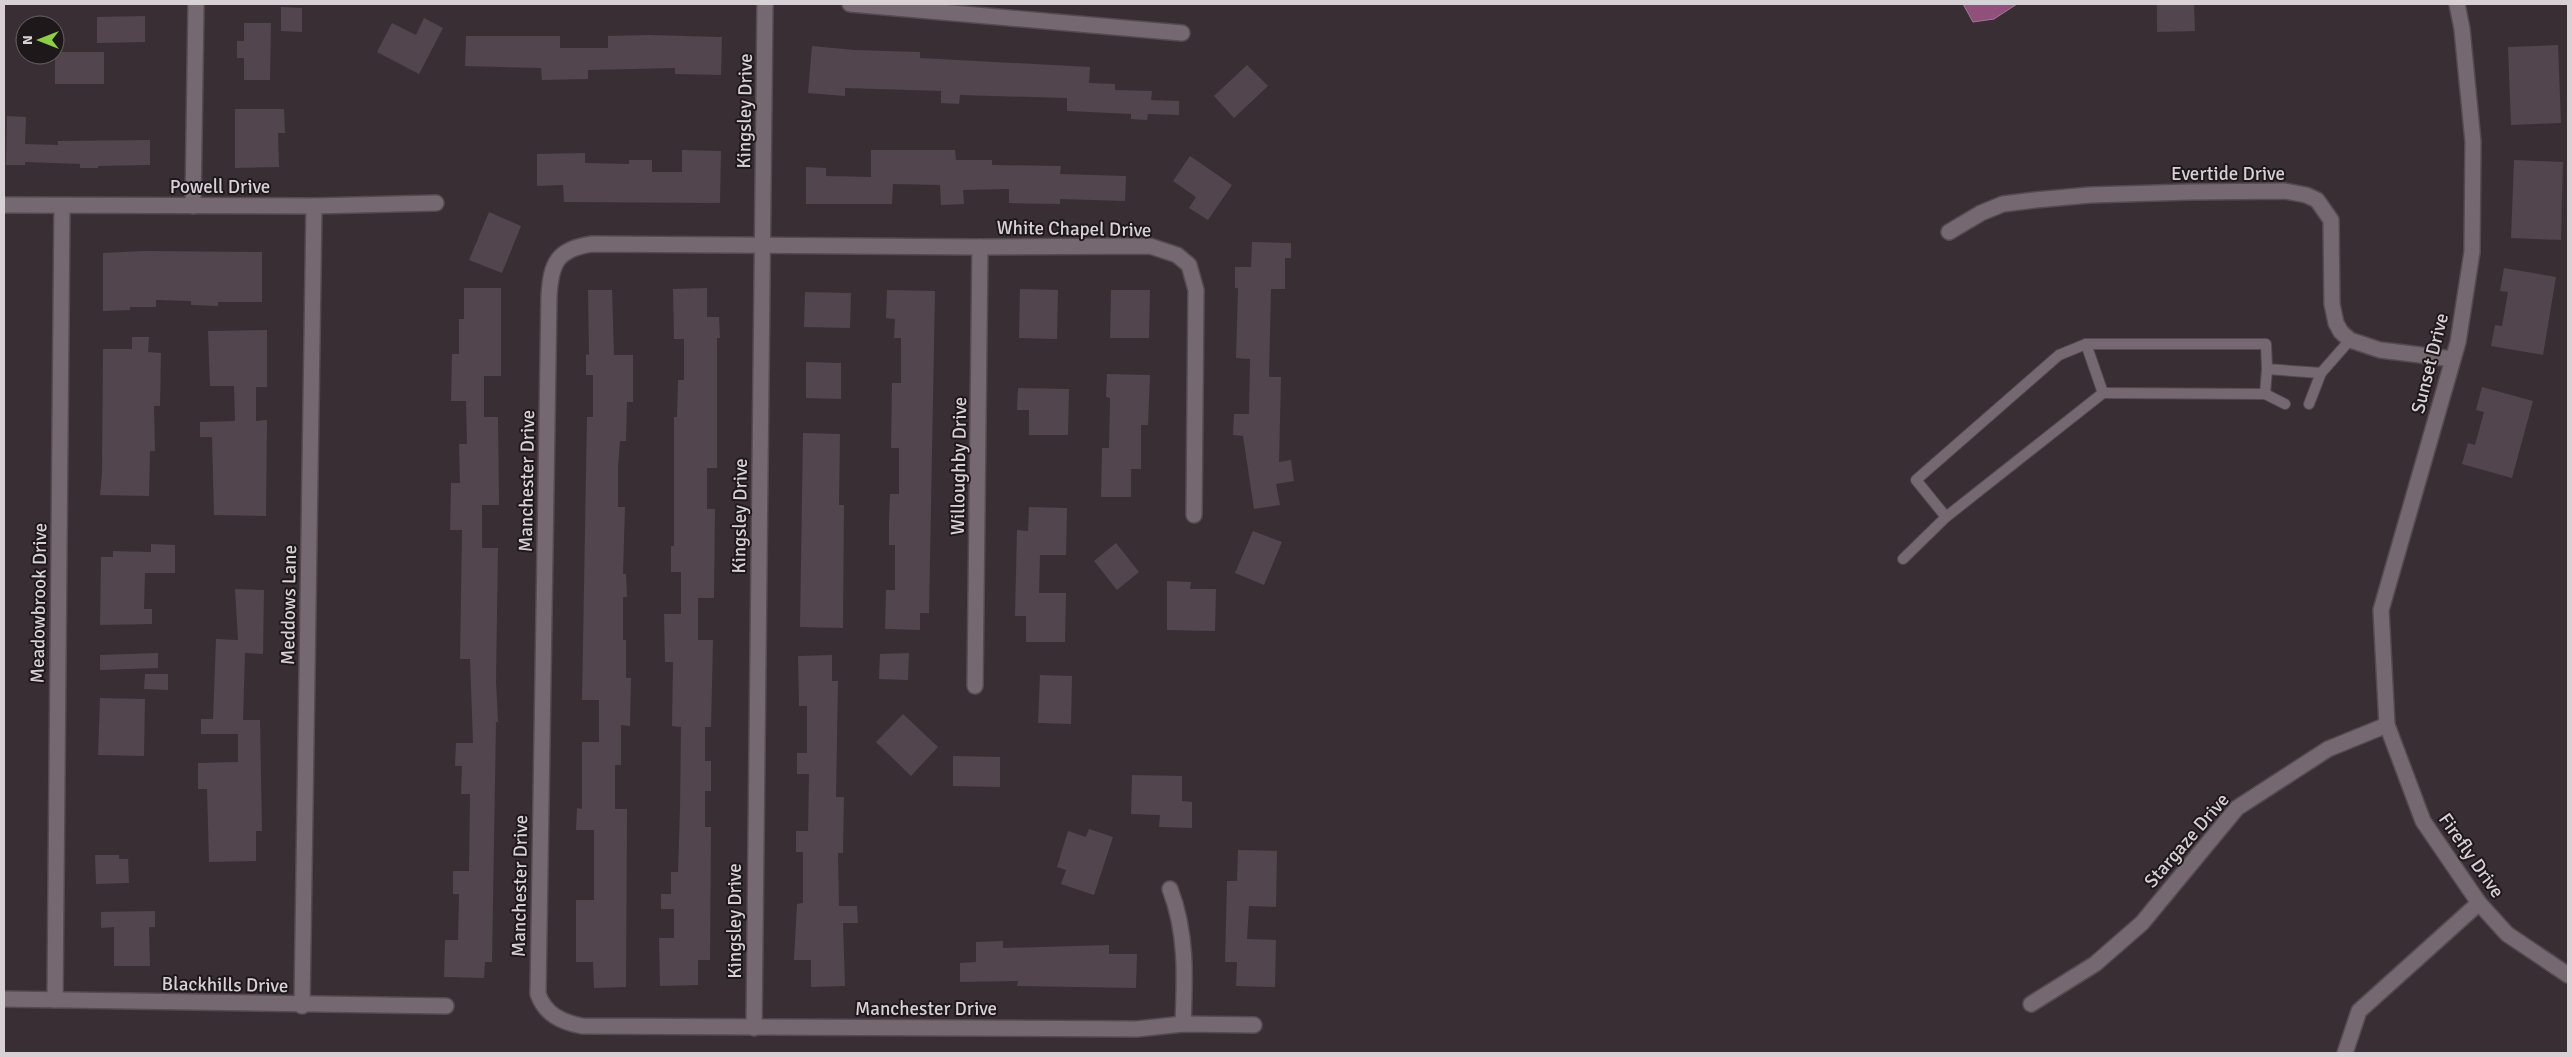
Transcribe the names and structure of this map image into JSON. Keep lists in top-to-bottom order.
{
  "streets": {
    "street": [
      "Kingsley Drive",
      "Evertide Drive",
      "Powell Drive",
      "White Chapel Drive",
      "Sunset Drive",
      "Willoughby Drive",
      "Manchester Drive",
      "Meadowbrook Drive",
      "Meddows Lane",
      "Stargaze Drive",
      "Firefly Drive",
      "Blackhills Drive"
    ]
  },
  "crossings": [
    ["Kingsley Drive", "White Chapel Drive"],
    ["Kingsley Drive", "Manchester Drive"],
    ["Powell Drive", "Meadowbrook Drive"],
    ["Powell Drive", "Meddows Lane"],
    ["White Chapel Drive", "Willoughby Drive"],
    ["White Chapel Drive", "Manchester Drive"],
    ["Sunset Drive", "Stargaze Drive"],
    ["Sunset Drive", "Firefly Drive"],
    ["Meadowbrook Drive", "Blackhills Drive"],
    ["Meddows Lane", "Blackhills Drive"],
    ["Stargaze Drive", "Firefly Drive"]
  ],
  "north": "left"
}
